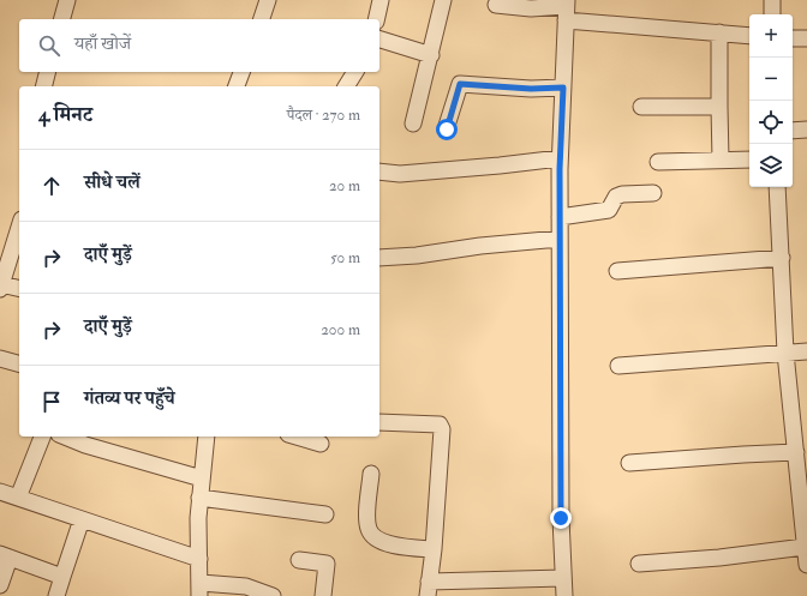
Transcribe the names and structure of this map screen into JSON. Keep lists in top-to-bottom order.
{
  "page": {
    "map_buttons": ["+", "−"],
    "search": "यहाँ खोजें",
    "heading": ["4 मिनट", "पैदल · 270 m"],
    "list": [
      ["सीधे चलें", "20 m"],
      ["दाएँ मुड़ें", "50 m"],
      ["दाएँ मुड़ें", "200 m"],
      "गंतव्य पर पहुँचे"
    ]
  }
}
